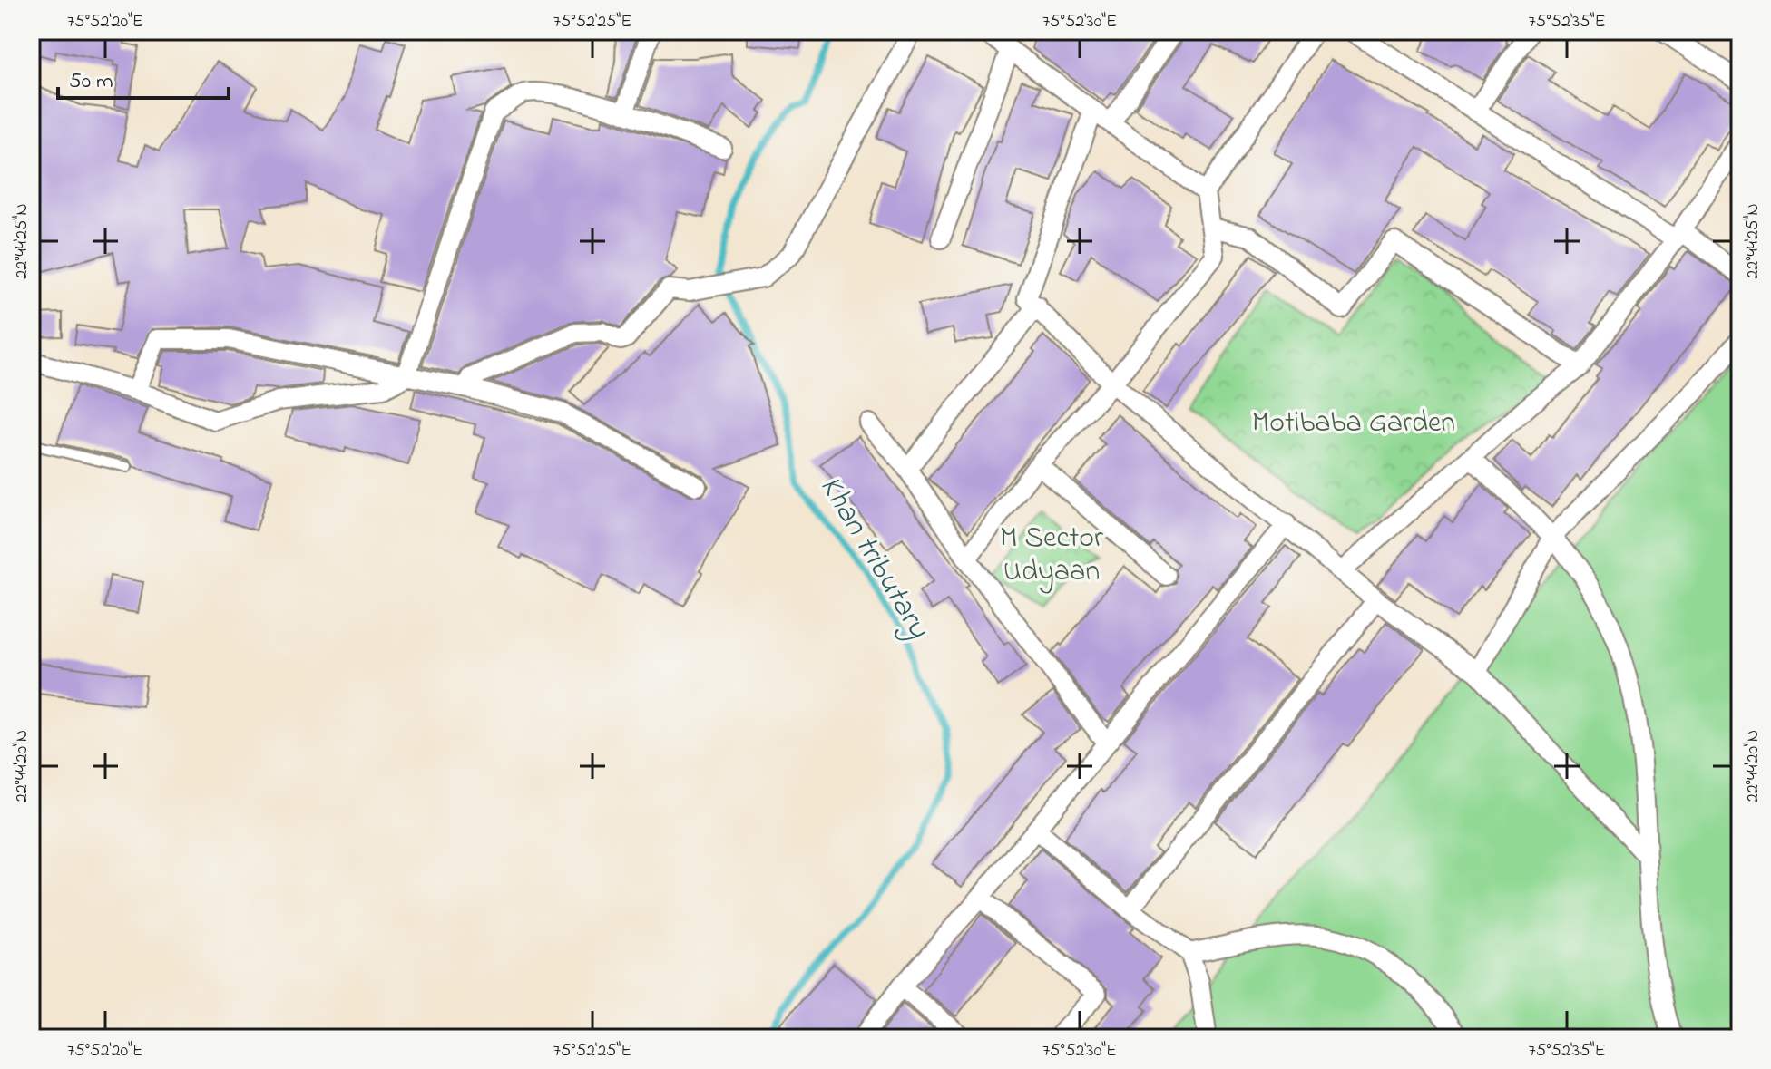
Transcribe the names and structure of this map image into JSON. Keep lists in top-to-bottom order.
{
  "water": ["Khan tributary"],
  "parks": ["Motibaba Garden", "M Sector Udyaan"],
  "scale_bar": "50 m",
  "coordinates": [
    "75°52'20\"E",
    "75°52'25\"E",
    "75°52'30\"E",
    "75°52'35\"E",
    "22°44'25\"N",
    "22°44'20\"N"
  ]
}
